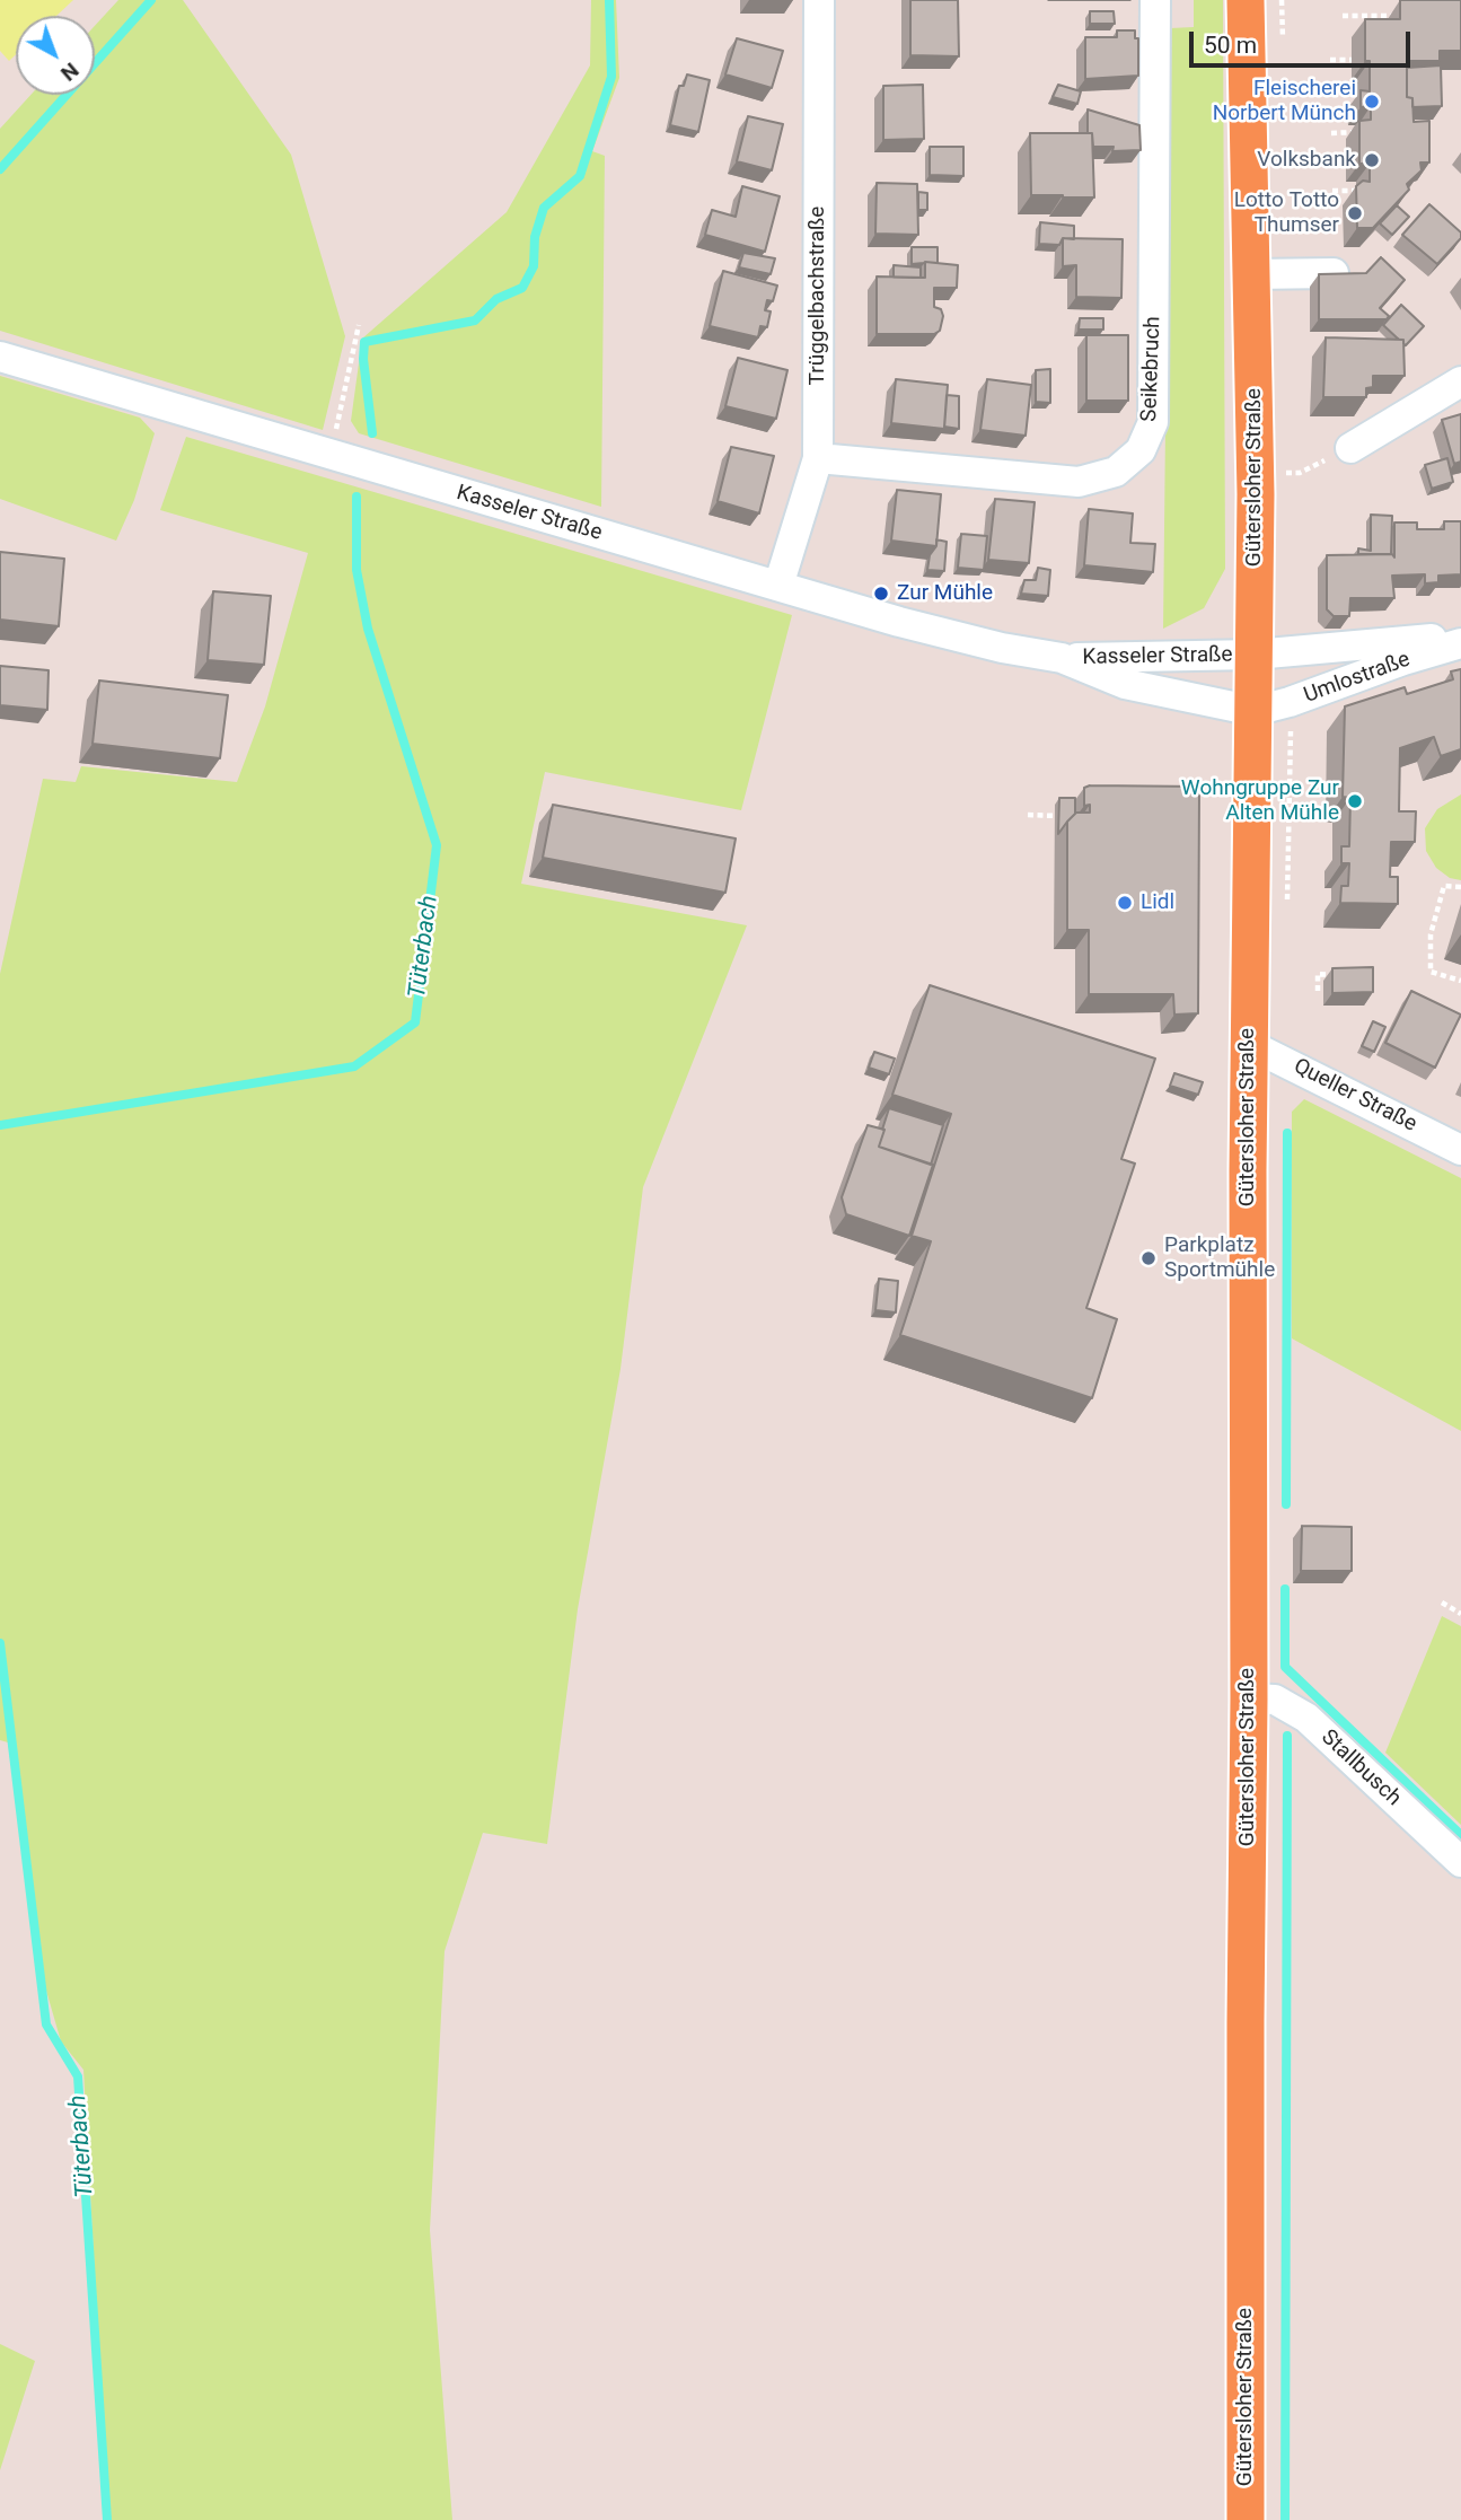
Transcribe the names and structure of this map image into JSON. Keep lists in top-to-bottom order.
{
  "streets": {
    "main road": ["Gütersloher Straße"],
    "street": [
      "Trüggelbachstraße",
      "Seikebruch",
      "Kasseler Straße",
      "Umlostraße",
      "Queller Straße",
      "Stallbusch"
    ]
  },
  "crossings": [
    ["Trüggelbachstraße", "Seikebruch"],
    ["Trüggelbachstraße", "Kasseler Straße"],
    ["Gütersloher Straße", "Kasseler Straße"],
    ["Gütersloher Straße", "Umlostraße"],
    ["Gütersloher Straße", "Queller Straße"],
    ["Gütersloher Straße", "Stallbusch"],
    ["Kasseler Straße", "Umlostraße"]
  ],
  "water": ["Tüterbach"],
  "places": [
    "Fleischerei Norbert Münch",
    "Volksbank",
    "Lotto Totto Thumser",
    "Zur Mühle",
    "Wohngruppe Zur Alten Mühle",
    "Lidl",
    "Parkplatz Sportmühle"
  ],
  "scale_bar": "50 m",
  "north": "bottom right"
}
